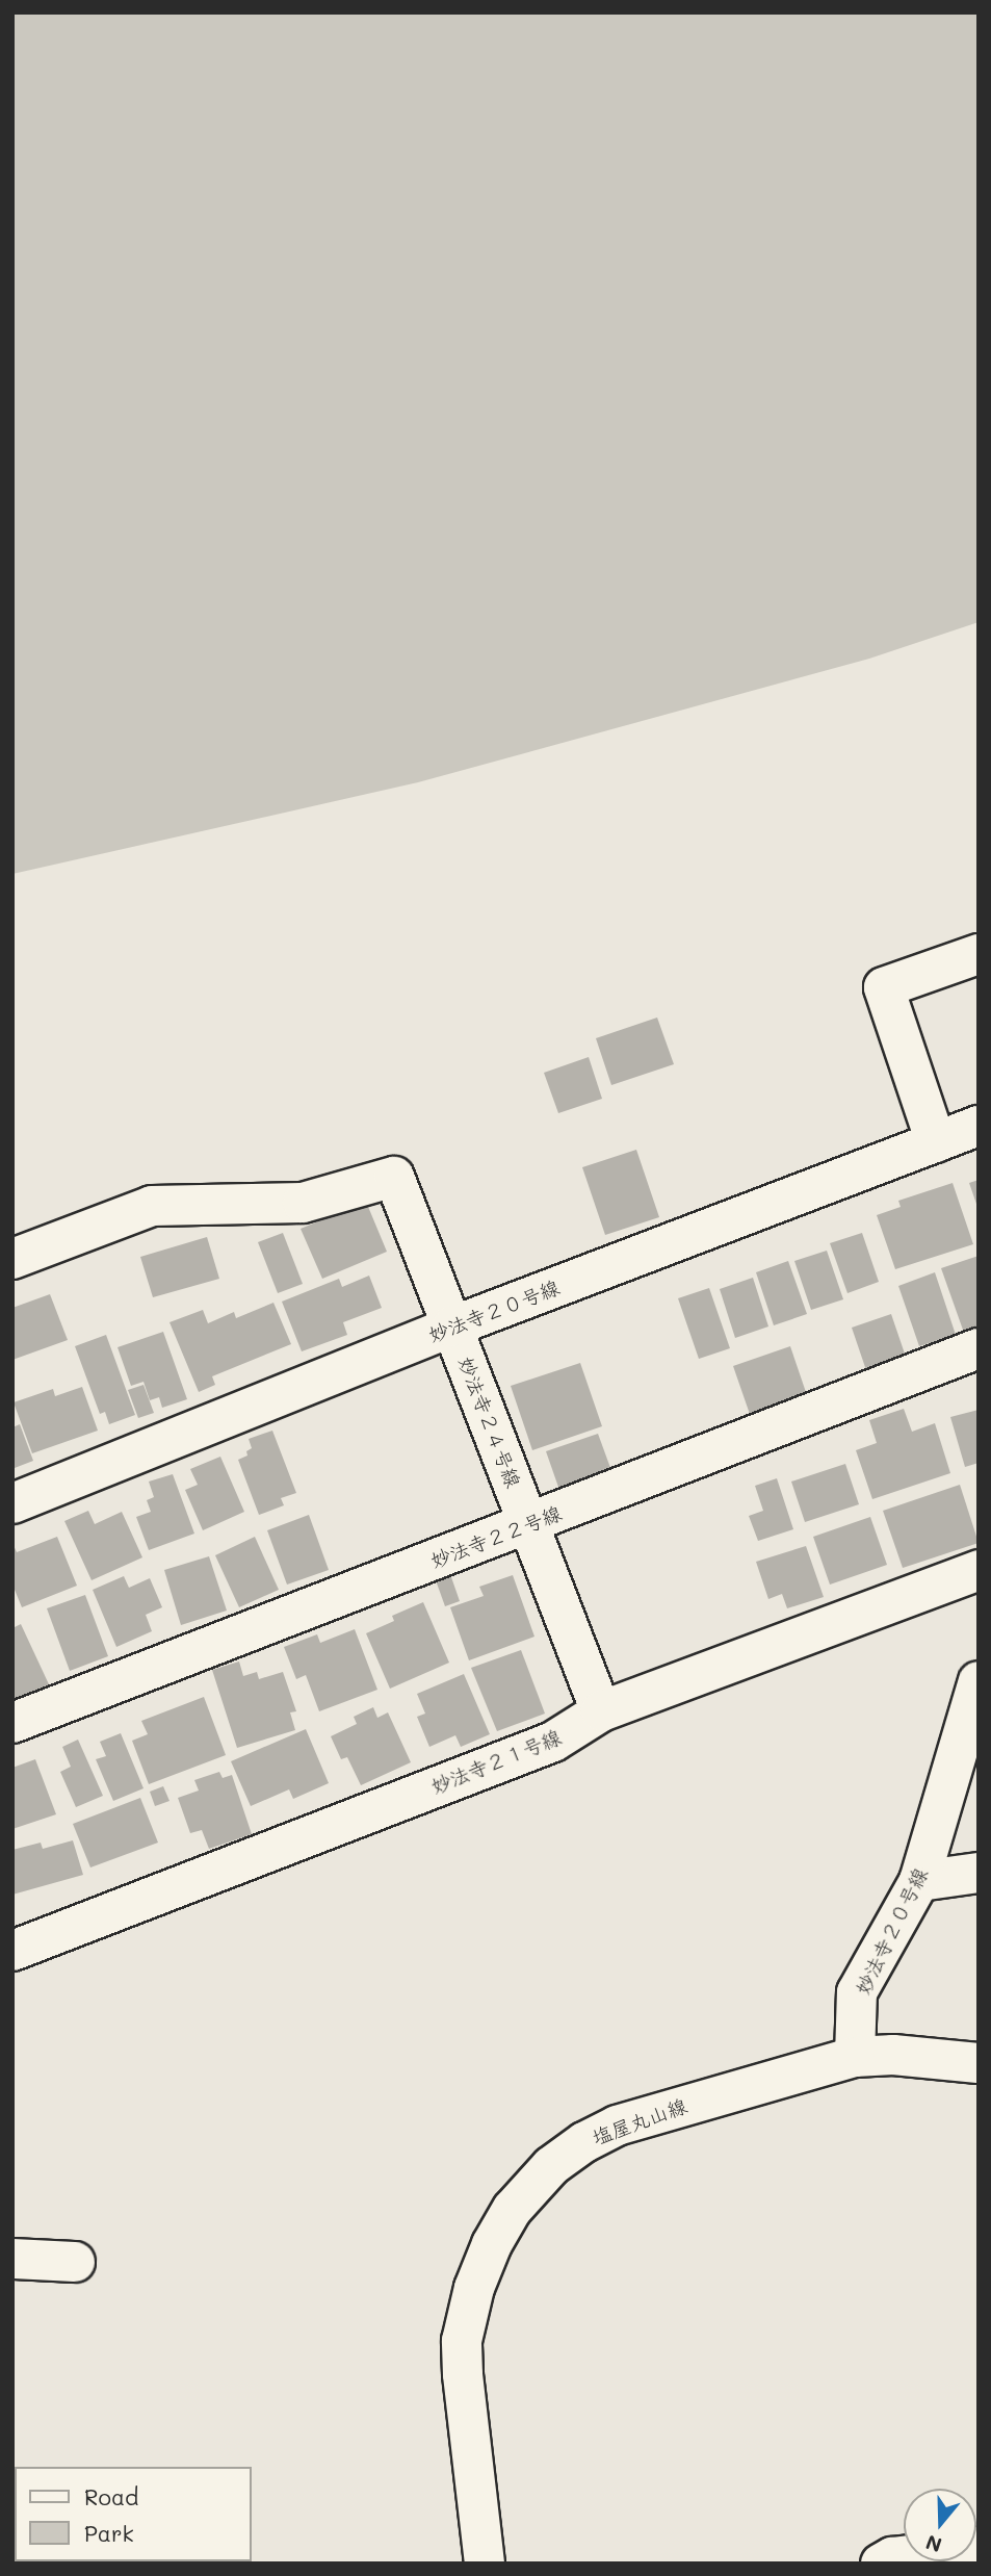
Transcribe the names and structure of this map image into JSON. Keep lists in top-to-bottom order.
{
  "streets": {
    "street": [
      "妙法寺２０号線",
      "妙法寺２４号線",
      "妙法寺２２号線",
      "妙法寺２１号線",
      "塩屋丸山線"
    ]
  },
  "crossings": [
    ["妙法寺２０号線", "妙法寺２４号線"],
    ["妙法寺２０号線", "塩屋丸山線"],
    ["妙法寺２４号線", "妙法寺２２号線"],
    ["妙法寺２４号線", "妙法寺２１号線"]
  ],
  "legend": ["Road", "Park"],
  "north": "bottom"
}
